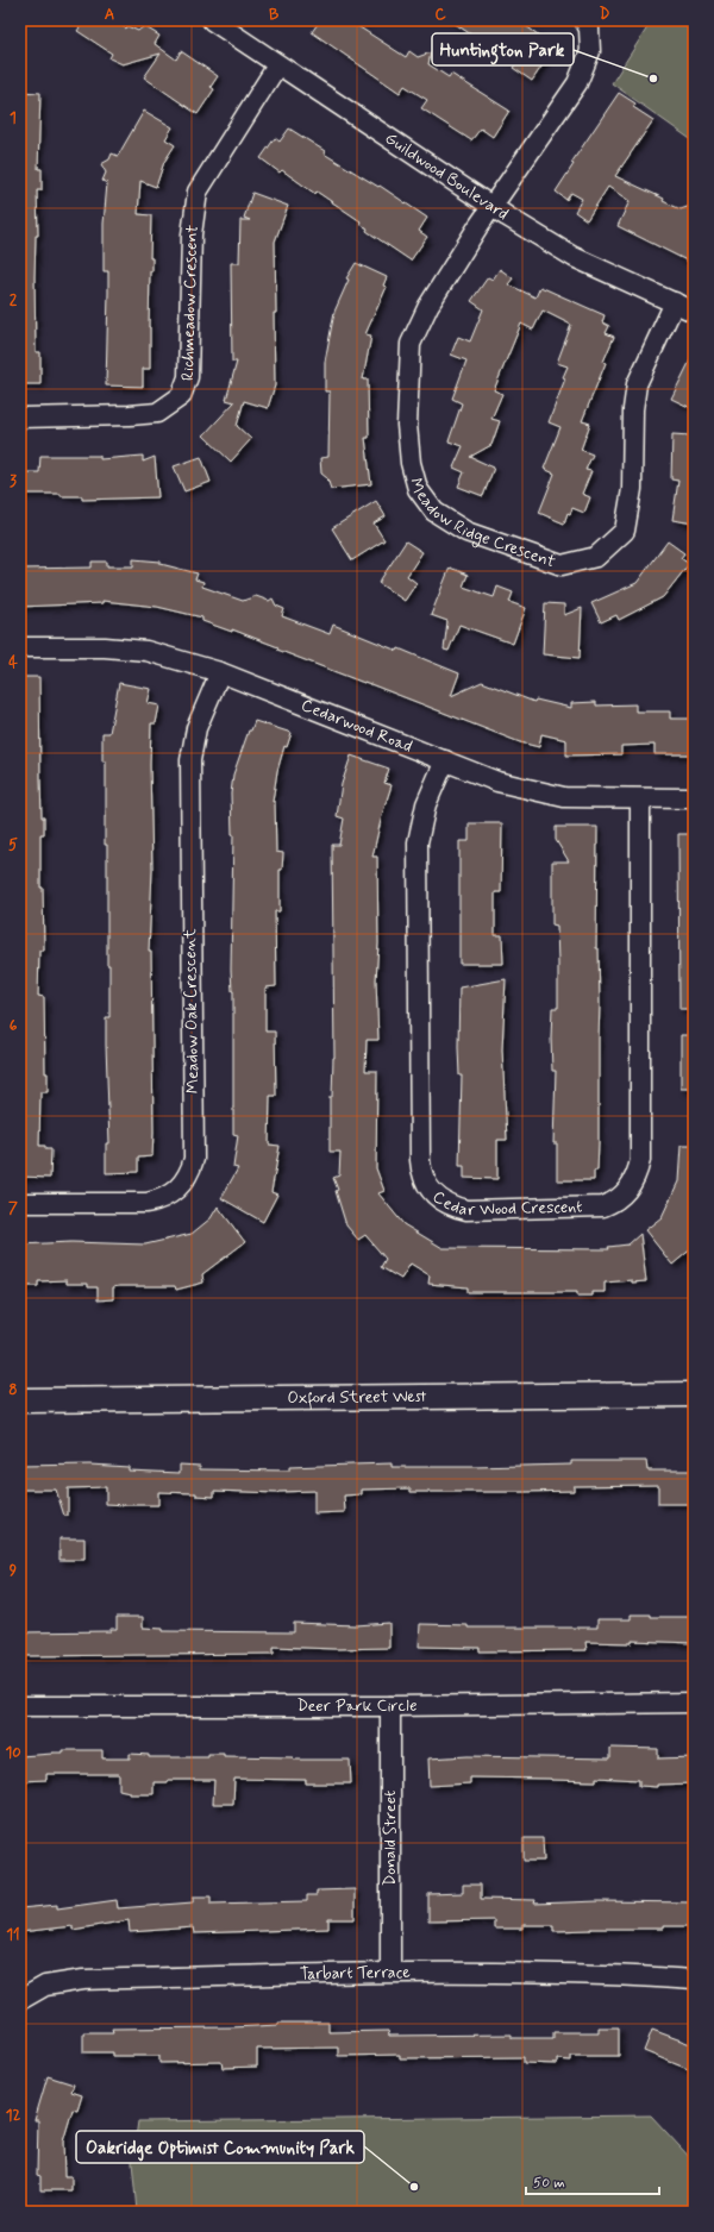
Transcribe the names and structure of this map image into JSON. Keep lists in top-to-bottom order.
{
  "streets": {
    "main road": ["Oxford Street West"],
    "street": [
      "Guildwood Boulevard",
      "Richmeadow Crescent",
      "Meadow Ridge Crescent",
      "Cedarwood Road",
      "Meadow Oak Crescent",
      "Cedar Wood Crescent",
      "Deer Park Circle",
      "Donald Street",
      "Tarbart Terrace"
    ]
  },
  "crossings": [
    ["Guildwood Boulevard", "Richmeadow Crescent"],
    ["Guildwood Boulevard", "Meadow Ridge Crescent"],
    ["Cedarwood Road", "Meadow Oak Crescent"],
    ["Cedarwood Road", "Cedar Wood Crescent"],
    ["Deer Park Circle", "Donald Street"],
    ["Donald Street", "Tarbart Terrace"]
  ],
  "places": ["Huntington Park", "Oakridge Optimist Community Park"],
  "scale_bar": "50 m",
  "grid": {
    "columns": [
      "A",
      "B",
      "C",
      "D"
    ],
    "rows": [
      "1",
      "2",
      "3",
      "4",
      "5",
      "6",
      "7",
      "8",
      "9",
      "10",
      "11",
      "12"
    ]
  }
}
